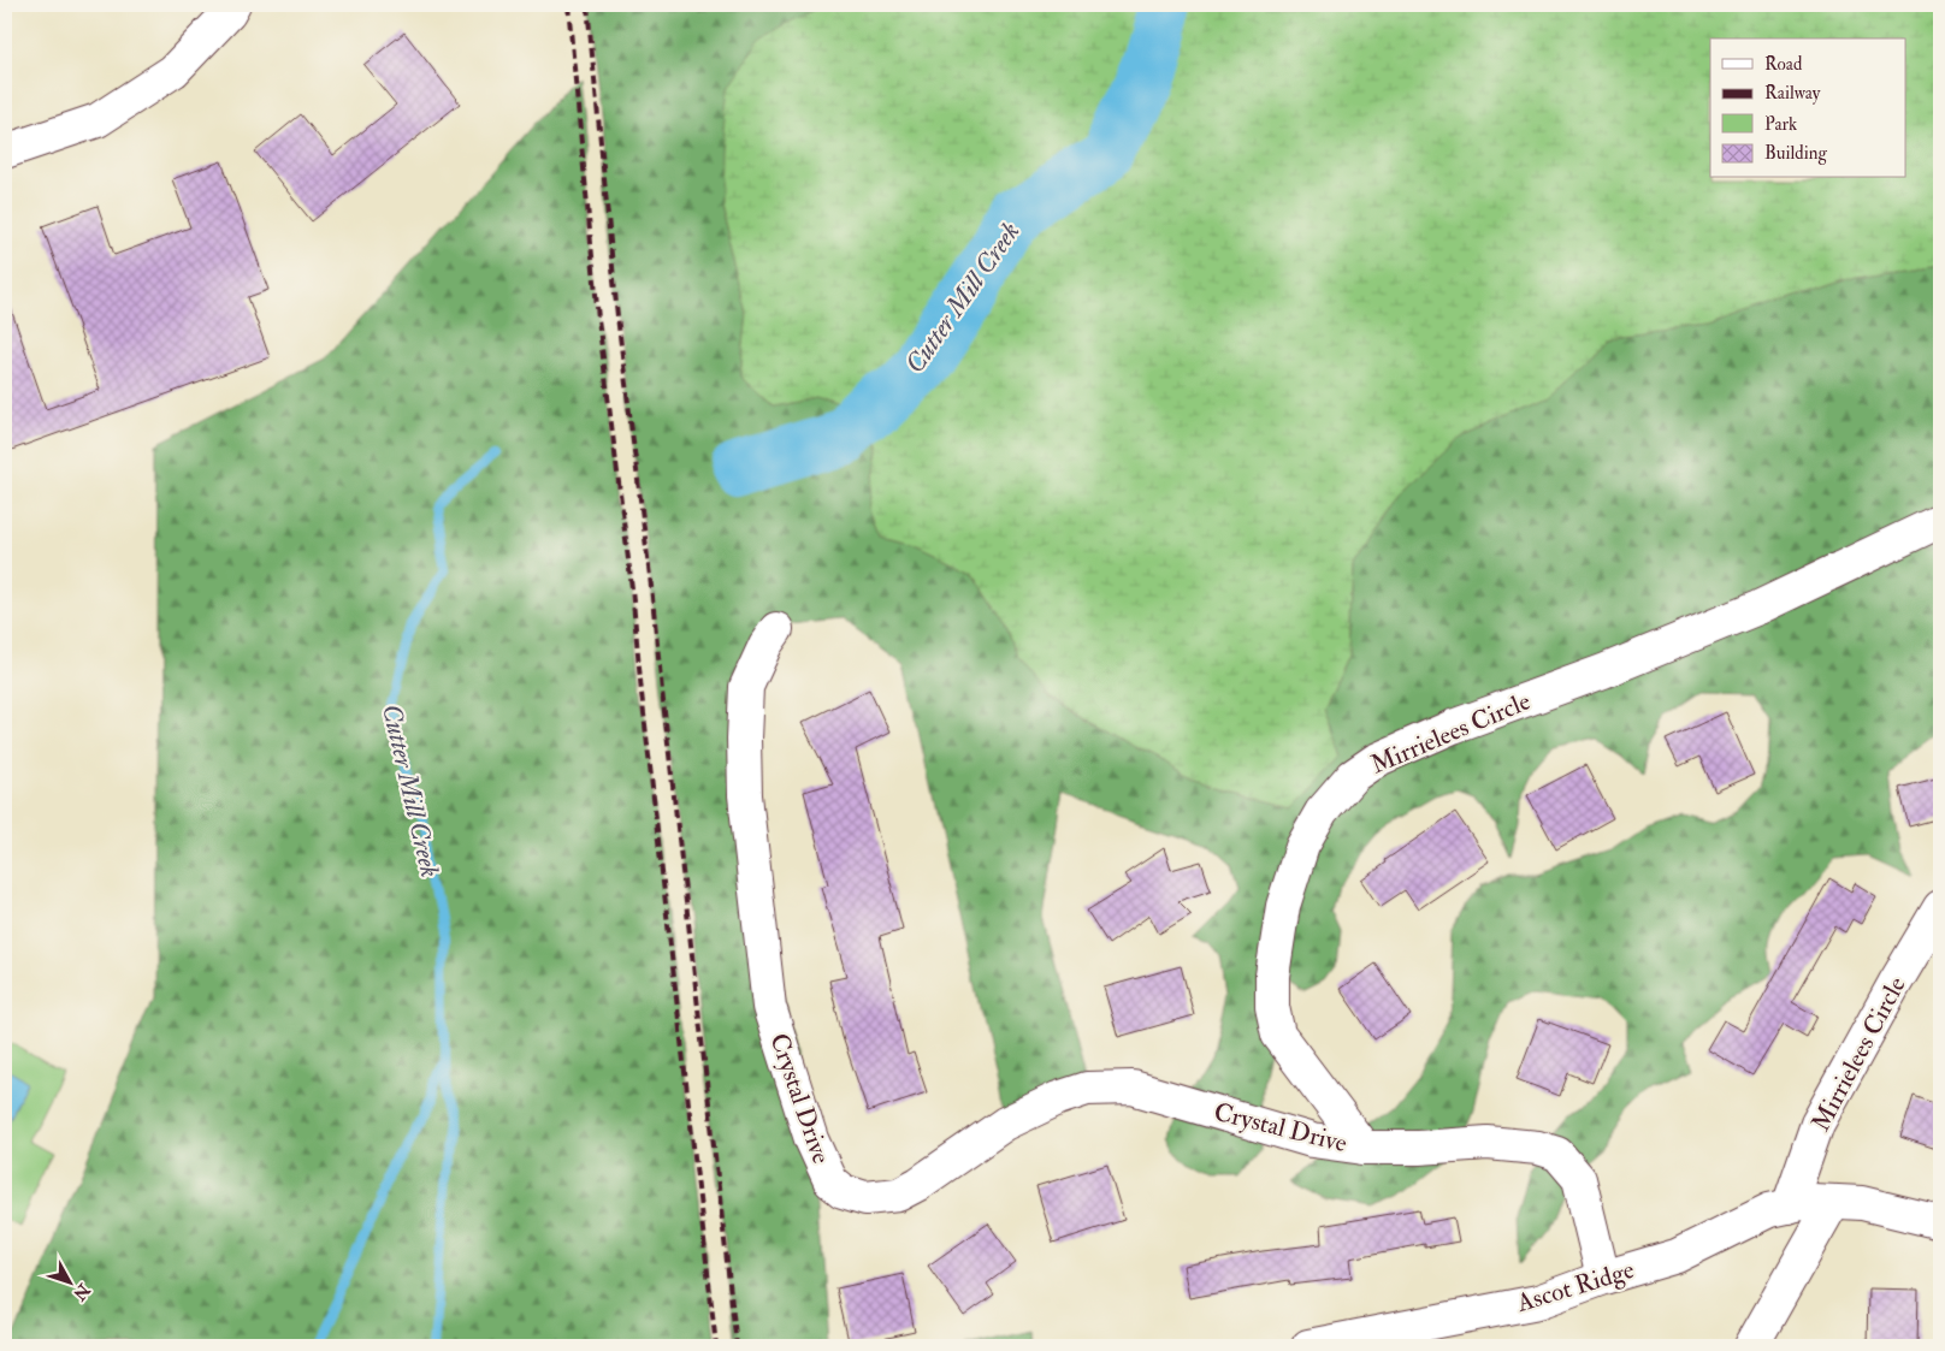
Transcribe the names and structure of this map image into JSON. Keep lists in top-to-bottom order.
{
  "streets": {
    "street": ["Mirrielees Circle", "Crystal Drive", "Ascot Ridge"]
  },
  "crossings": [
    ["Mirrielees Circle", "Crystal Drive"],
    ["Mirrielees Circle", "Ascot Ridge"]
  ],
  "water": ["Cutter Mill Creek"],
  "legend": [
    "Road",
    "Railway",
    "Park",
    "Building"
  ],
  "north": "bottom right"
}
